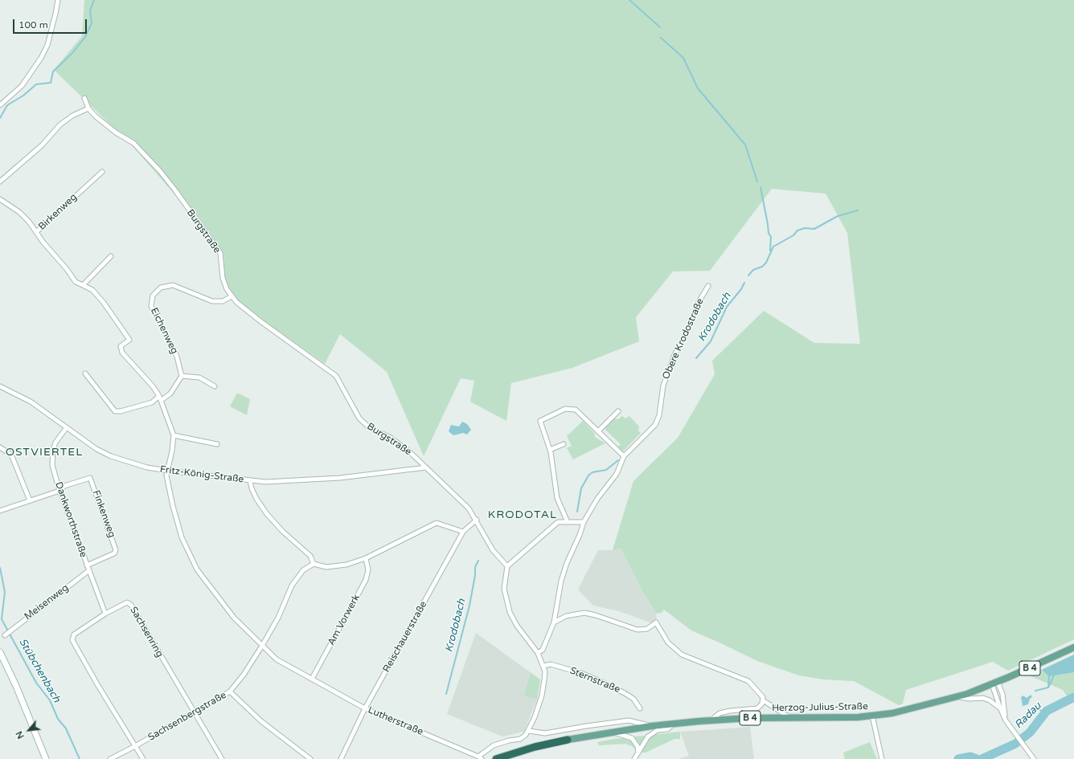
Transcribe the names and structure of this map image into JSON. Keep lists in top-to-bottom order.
{
  "streets": {
    "highway": ["B 4"],
    "main road": ["Herzog-Julius-Straße"],
    "street": [
      "Birkenweg",
      "Burgstraße",
      "Eichenweg",
      "Obere Krodostraße",
      "Fritz-König-Straße",
      "Finkenweg",
      "Dankworthstraße",
      "Meisenweg",
      "Am Vorwerk",
      "Sachsenring",
      "Reischauerstraße",
      "Sternstraße",
      "Sachsenbergstraße",
      "Lutherstraße"
    ]
  },
  "crossings": [
    ["Burgstraße", "Eichenweg"],
    ["Burgstraße", "Fritz-König-Straße"],
    ["Burgstraße", "Reischauerstraße"],
    ["Fritz-König-Straße", "Dankworthstraße"],
    ["Fritz-König-Straße", "Lutherstraße"],
    ["Finkenweg", "Dankworthstraße"],
    ["Dankworthstraße", "Meisenweg"],
    ["Dankworthstraße", "Sachsenring"],
    ["Am Vorwerk", "Lutherstraße"],
    ["Sachsenring", "Sachsenbergstraße"],
    ["Reischauerstraße", "Lutherstraße"],
    ["B 4", "Herzog-Julius-Straße"],
    ["Sachsenbergstraße", "Lutherstraße"]
  ],
  "districts": ["OSTVIERTEL", "KRODOTAL"],
  "water": ["Krodobach", "Stübchenbach", "Radau"],
  "scale_bar": "100 m",
  "north": "bottom left"
}
